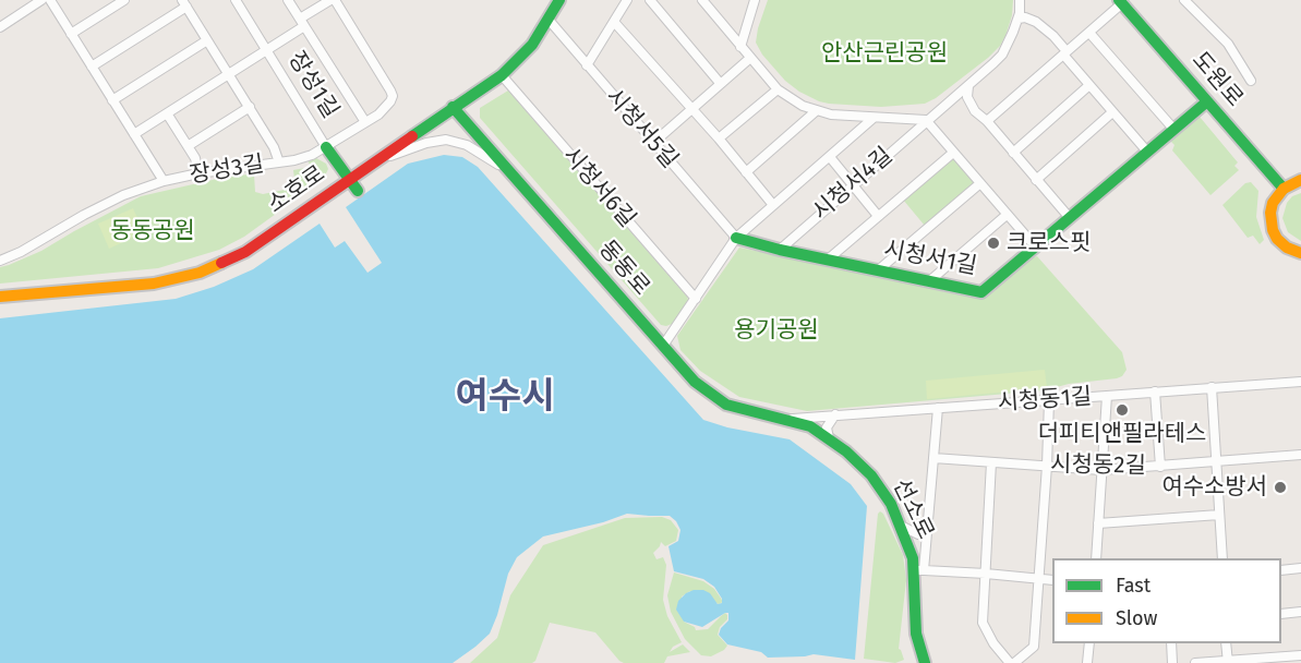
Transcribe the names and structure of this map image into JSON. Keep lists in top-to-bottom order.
{
  "streets": {
    "street": [
      "도원로",
      "장성1길",
      "시청서5길",
      "장성3길",
      "시청서4길",
      "시청서6길",
      "소호로",
      "시청서1길",
      "동동로",
      "시청동1길",
      "시청동2길",
      "선소로"
    ]
  },
  "crossings": [
    ["도원로", "시청서1길"],
    ["장성1길", "장성3길"],
    ["장성1길", "소호로"],
    ["시청서5길", "시청서4길"],
    ["시청서5길", "소호로"],
    ["시청서5길", "시청서1길"],
    ["시청서4길", "시청서6길"],
    ["시청서4길", "시청서1길"],
    ["시청서4길", "동동로"],
    ["시청서6길", "소호로"],
    ["소호로", "동동로"],
    ["동동로", "시청동1길"],
    ["동동로", "선소로"],
    ["시청동1길", "선소로"]
  ],
  "districts": ["여수시"],
  "parks": ["안산근린공원", "동동공원", "용기공원"],
  "places": ["크로스핏", "더피티앤필라테스", "여수소방서"],
  "legend": ["Fast", "Slow"]
}
